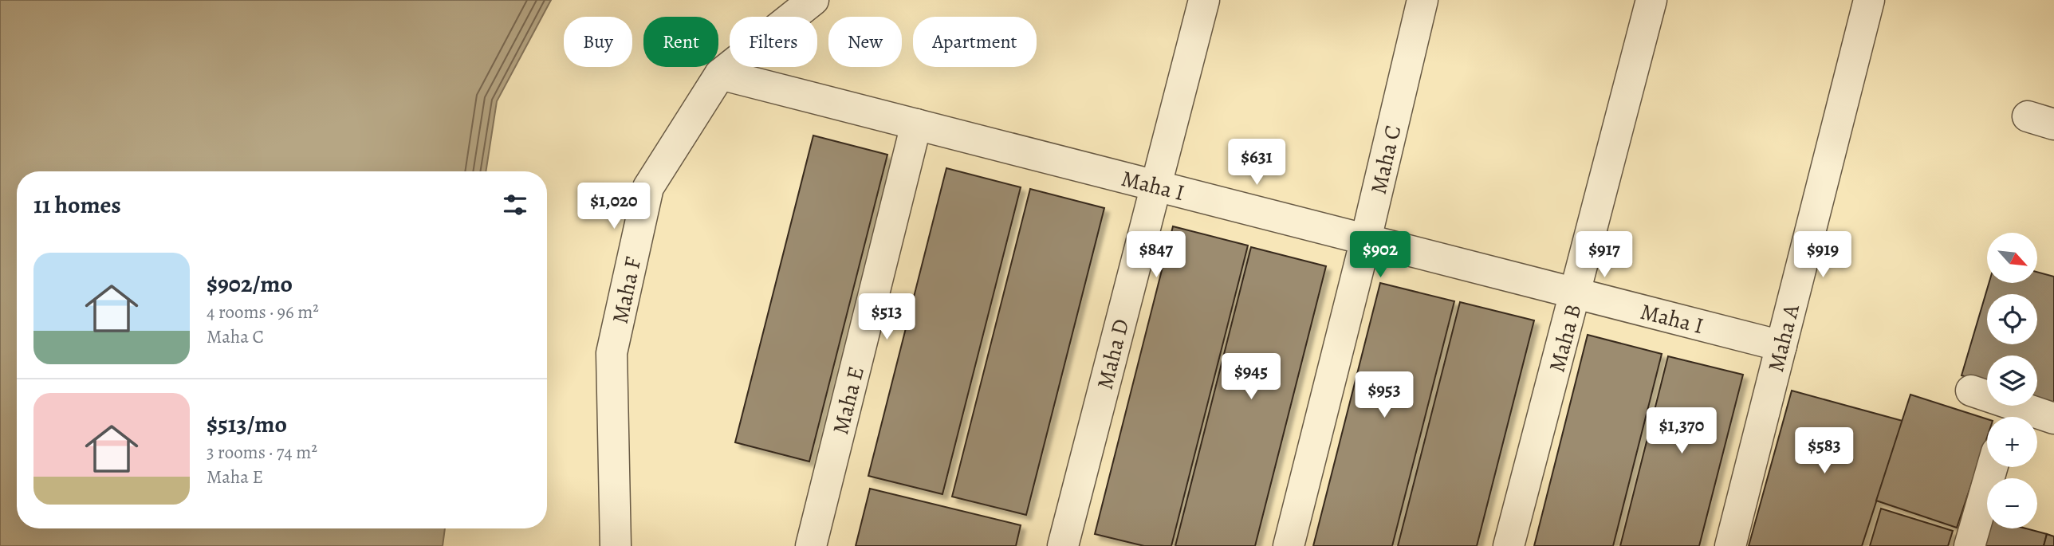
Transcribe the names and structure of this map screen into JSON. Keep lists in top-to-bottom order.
{
  "streets": {
    "street": [
      "Maha C",
      "Maha I",
      "Maha F",
      "Maha B",
      "Maha A",
      "Maha D",
      "Maha E"
    ]
  },
  "crossings": [
    ["Maha C", "Maha I"],
    ["Maha I", "Maha F"],
    ["Maha I", "Maha B"],
    ["Maha I", "Maha A"],
    ["Maha I", "Maha D"],
    ["Maha I", "Maha E"]
  ],
  "north": "bottom right",
  "page": {
    "chip": [
      "Buy",
      "Rent",
      "Filters",
      "New",
      "Apartment"
    ],
    "price": [
      "$631",
      "$1,020",
      "$847",
      "$902",
      "$917",
      "$919",
      "$513",
      "$945",
      "$953",
      "$1,370",
      "$583"
    ],
    "heading": "11 homes",
    "map_buttons": ["+", "−"],
    "list": [
      {
        "name": "$902/mo",
        "note": "4 rooms · 96 m² · Maha C"
      },
      {
        "name": "$513/mo",
        "note": "3 rooms · 74 m² · Maha E"
      }
    ]
  }
}
